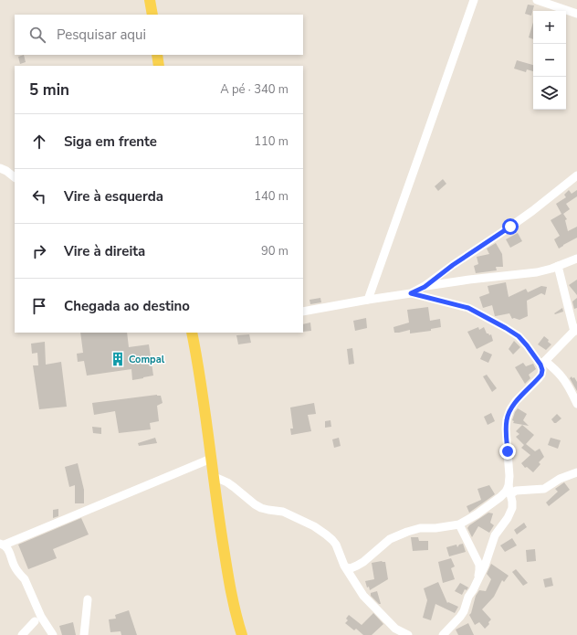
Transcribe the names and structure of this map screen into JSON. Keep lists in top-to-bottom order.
{
  "places": {
    "building": ["Compal"]
  },
  "page": {
    "map_buttons": ["+", "−"],
    "search": "Pesquisar aqui",
    "heading": ["5 min", "A pé · 340 m"],
    "list": [
      ["Siga em frente", "110 m"],
      ["Vire à esquerda", "140 m"],
      ["Vire à direita", "90 m"],
      "Chegada ao destino"
    ]
  }
}
